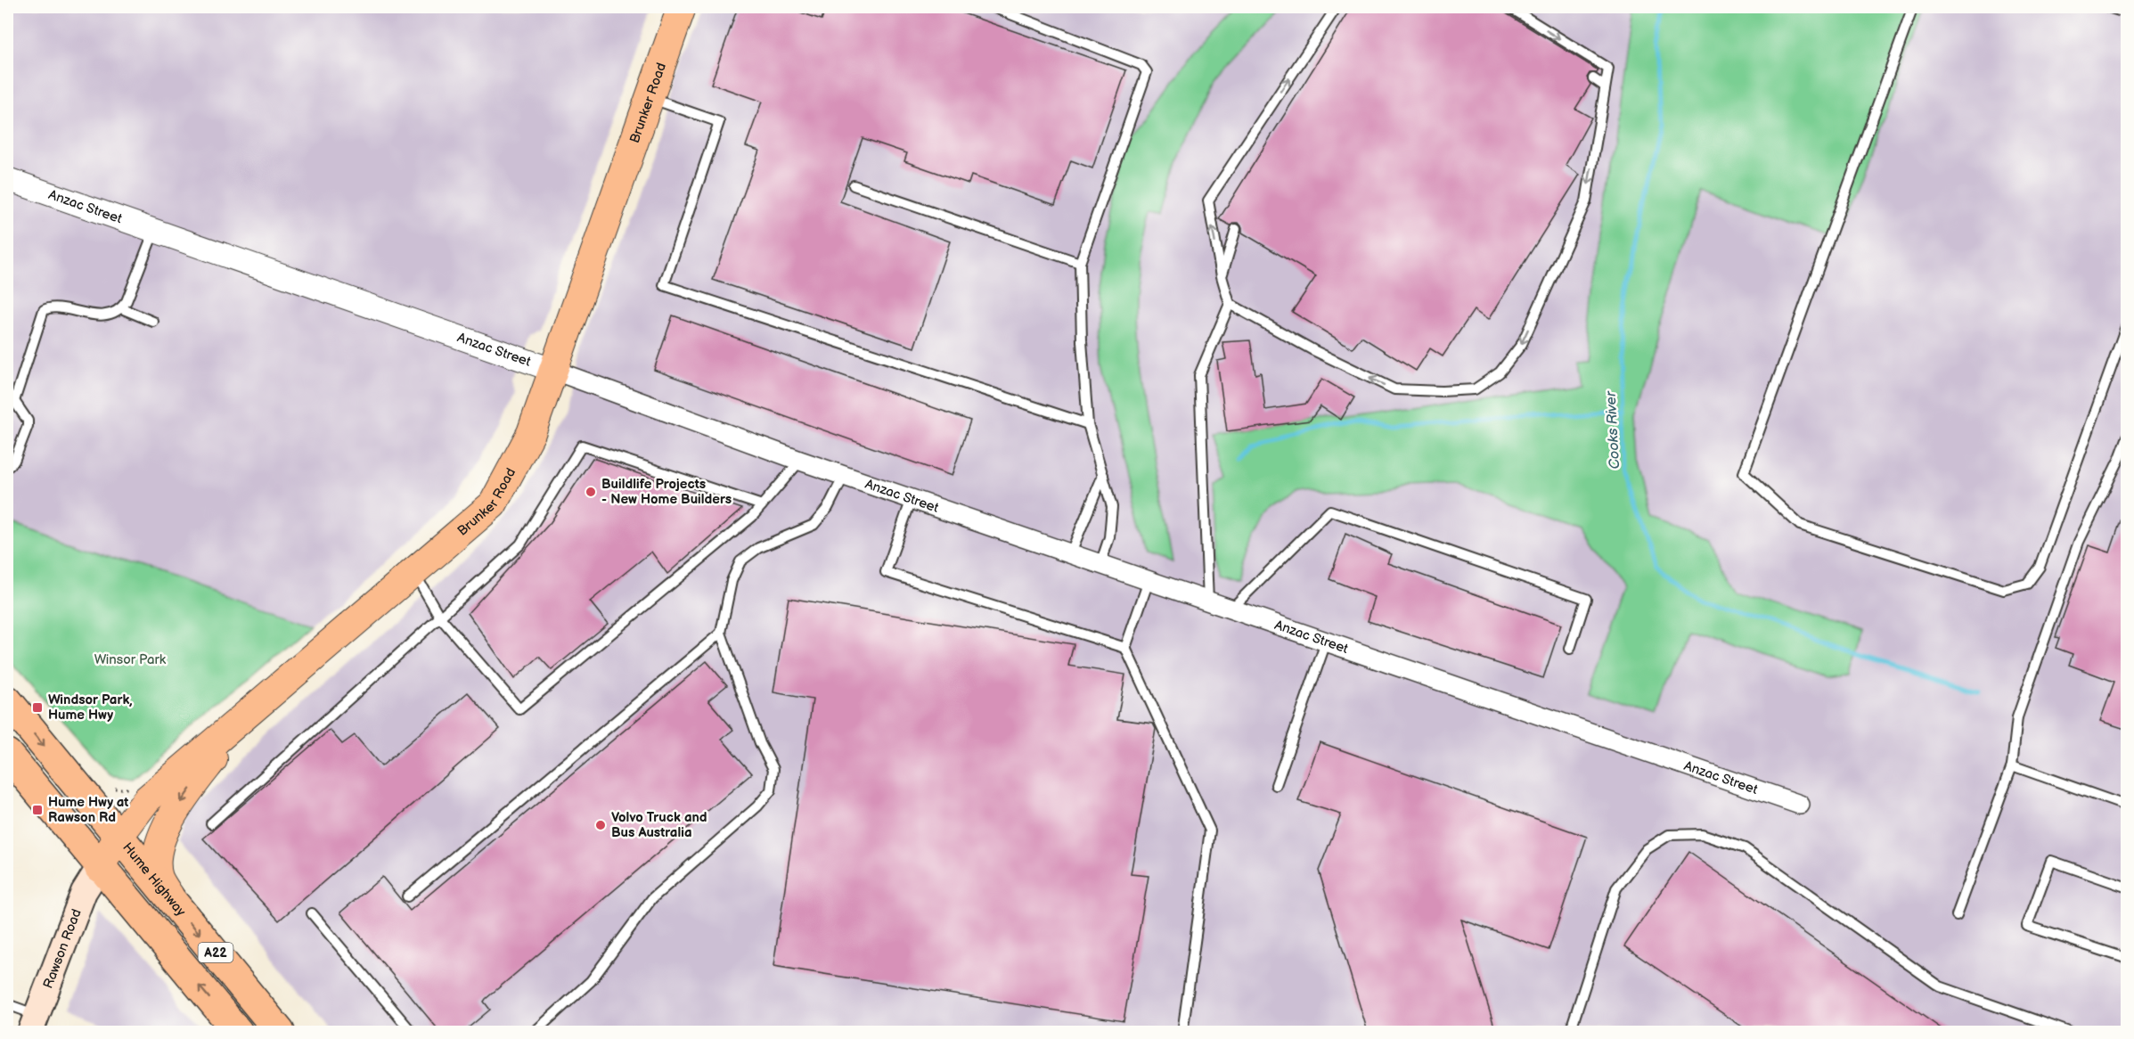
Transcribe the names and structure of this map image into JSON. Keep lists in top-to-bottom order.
{
  "streets": {
    "highway": ["Hume Highway", "A22"],
    "main road": ["Brunker Road", "Rawson Road"],
    "street": ["Anzac Street"]
  },
  "crossings": [
    ["Brunker Road", "Anzac Street"],
    ["Brunker Road", "Hume Highway"],
    ["Brunker Road", "Rawson Road"],
    ["Brunker Road", "A22"],
    ["Rawson Road", "A22"]
  ],
  "water": ["Cooks River"],
  "parks": ["Winsor Park"],
  "places": {
    "other": ["Buildlife Projects - New Home Builders", "Volvo Truck and Bus Australia"],
    "transit": ["Windsor Park, Hume Hwy", "Hume Hwy at Rawson Rd"]
  }
}
